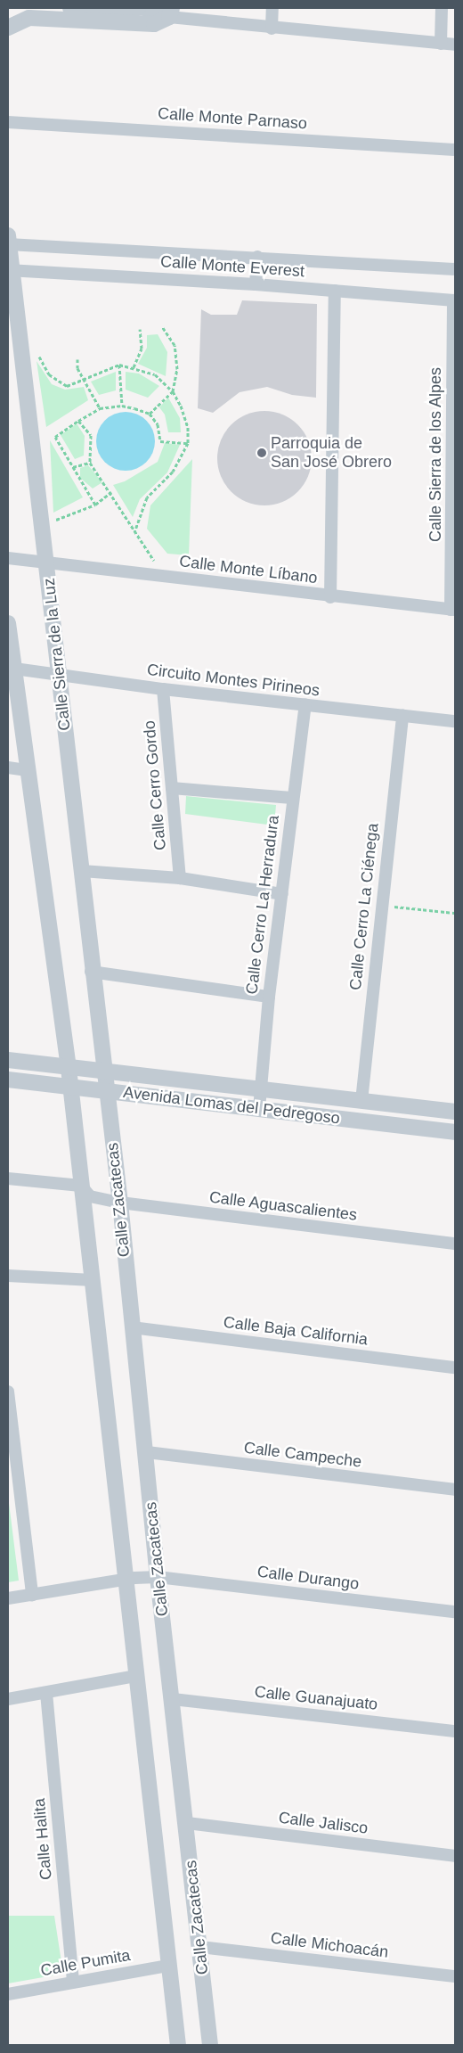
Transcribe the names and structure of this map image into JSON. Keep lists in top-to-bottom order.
{
  "streets": {
    "street": [
      "Calle Monte Parnaso",
      "Calle Monte Everest",
      "Calle Sierra de los Alpes",
      "Calle Monte Líbano",
      "Calle Sierra de la Luz",
      "Circuito Montes Pirineos",
      "Calle Cerro Gordo",
      "Calle Cerro La Herradura",
      "Calle Cerro La Ciénega",
      "Avenida Lomas del Pedregoso",
      "Calle Zacatecas",
      "Calle Aguascalientes",
      "Calle Baja California",
      "Calle Campeche",
      "Calle Durango",
      "Calle Guanajuato",
      "Calle Jalisco",
      "Calle Halita",
      "Calle Michoacán",
      "Calle Pumita"
    ]
  },
  "crossings": [
    ["Calle Monte Everest", "Calle Sierra de los Alpes"],
    ["Calle Monte Everest", "Calle Sierra de la Luz"],
    ["Calle Sierra de los Alpes", "Calle Monte Líbano"],
    ["Calle Monte Líbano", "Calle Sierra de la Luz"],
    ["Calle Sierra de la Luz", "Circuito Montes Pirineos"],
    ["Calle Sierra de la Luz", "Avenida Lomas del Pedregoso"],
    ["Calle Sierra de la Luz", "Calle Zacatecas"],
    ["Circuito Montes Pirineos", "Calle Cerro Gordo"],
    ["Circuito Montes Pirineos", "Calle Cerro La Herradura"],
    ["Circuito Montes Pirineos", "Calle Cerro La Ciénega"],
    ["Calle Cerro La Herradura", "Avenida Lomas del Pedregoso"],
    ["Calle Cerro La Ciénega", "Avenida Lomas del Pedregoso"],
    ["Avenida Lomas del Pedregoso", "Calle Zacatecas"],
    ["Calle Zacatecas", "Calle Aguascalientes"],
    ["Calle Zacatecas", "Calle Baja California"],
    ["Calle Zacatecas", "Calle Campeche"],
    ["Calle Zacatecas", "Calle Durango"],
    ["Calle Zacatecas", "Calle Guanajuato"],
    ["Calle Zacatecas", "Calle Jalisco"],
    ["Calle Zacatecas", "Calle Michoacán"],
    ["Calle Zacatecas", "Calle Pumita"],
    ["Calle Halita", "Calle Pumita"]
  ],
  "places": ["Parroquia de San José Obrero"]
}
